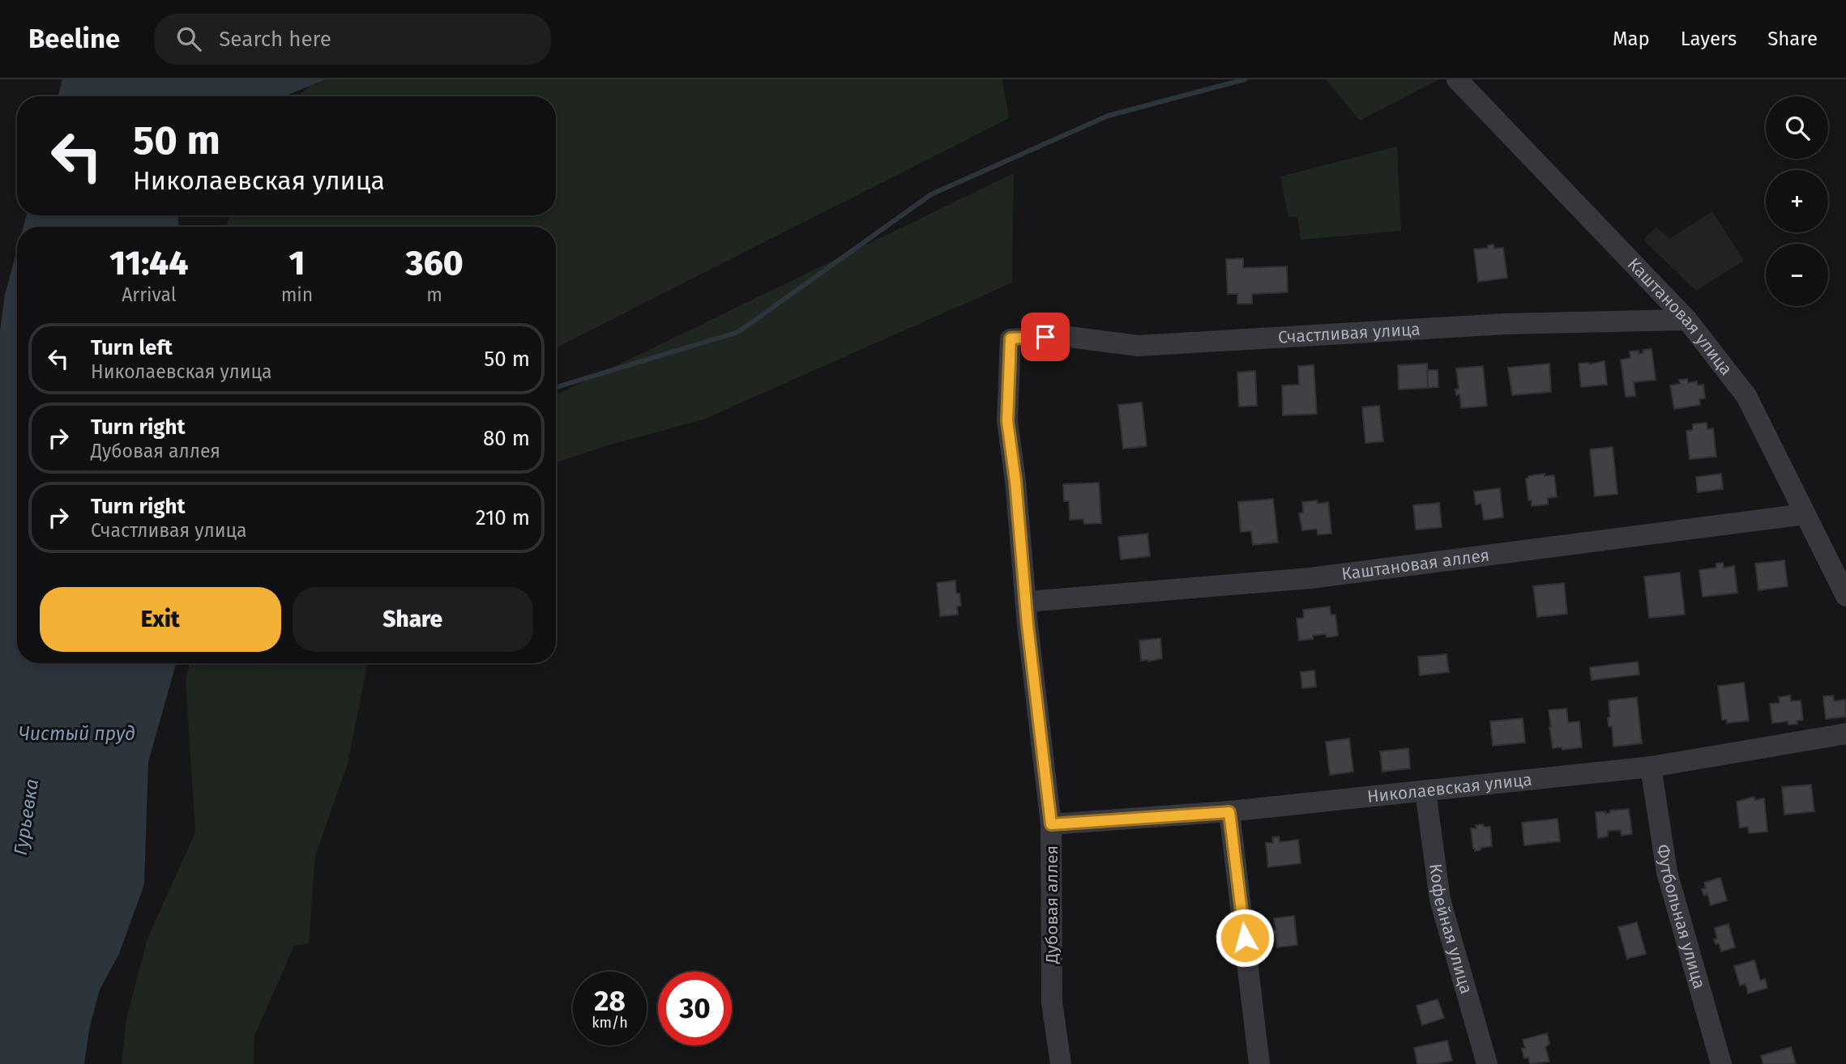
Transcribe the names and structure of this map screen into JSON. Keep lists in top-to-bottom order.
{
  "streets": {
    "street": [
      "Каштановая улица",
      "Счастливая улица",
      "Каштановая аллея",
      "Николаевская улица",
      "Дубовая аллея",
      "Футбольная улица",
      "Кофейная улица"
    ]
  },
  "crossings": [
    ["Каштановая улица", "Счастливая улица"],
    ["Каштановая улица", "Каштановая аллея"],
    ["Счастливая улица", "Дубовая аллея"],
    ["Каштановая аллея", "Дубовая аллея"],
    ["Николаевская улица", "Дубовая аллея"],
    ["Николаевская улица", "Футбольная улица"],
    ["Николаевская улица", "Кофейная улица"]
  ],
  "water": ["Чистый пруд", "Гурьевка"],
  "page": {
    "header": "Beeline",
    "search": "Search here",
    "nav": ["Map", "Layers", "Share"],
    "map_buttons": ["+", "−"],
    "turn": ["50 m", "Николаевская улица"],
    "eta": [
      "11:44",
      "Arrival",
      "1",
      "min",
      "360",
      "m"
    ],
    "list": [
      {
        "name": "Turn left",
        "note": "Николаевская улица",
        "value": "50 m"
      },
      {
        "name": "Turn right",
        "note": "Дубовая аллея",
        "value": "80 m"
      },
      {
        "name": "Turn right",
        "note": "Счастливая улица",
        "value": "210 m"
      }
    ],
    "buttons": ["Exit", "Share"],
    "speed": "28 km/h",
    "limit": "30"
  }
}
